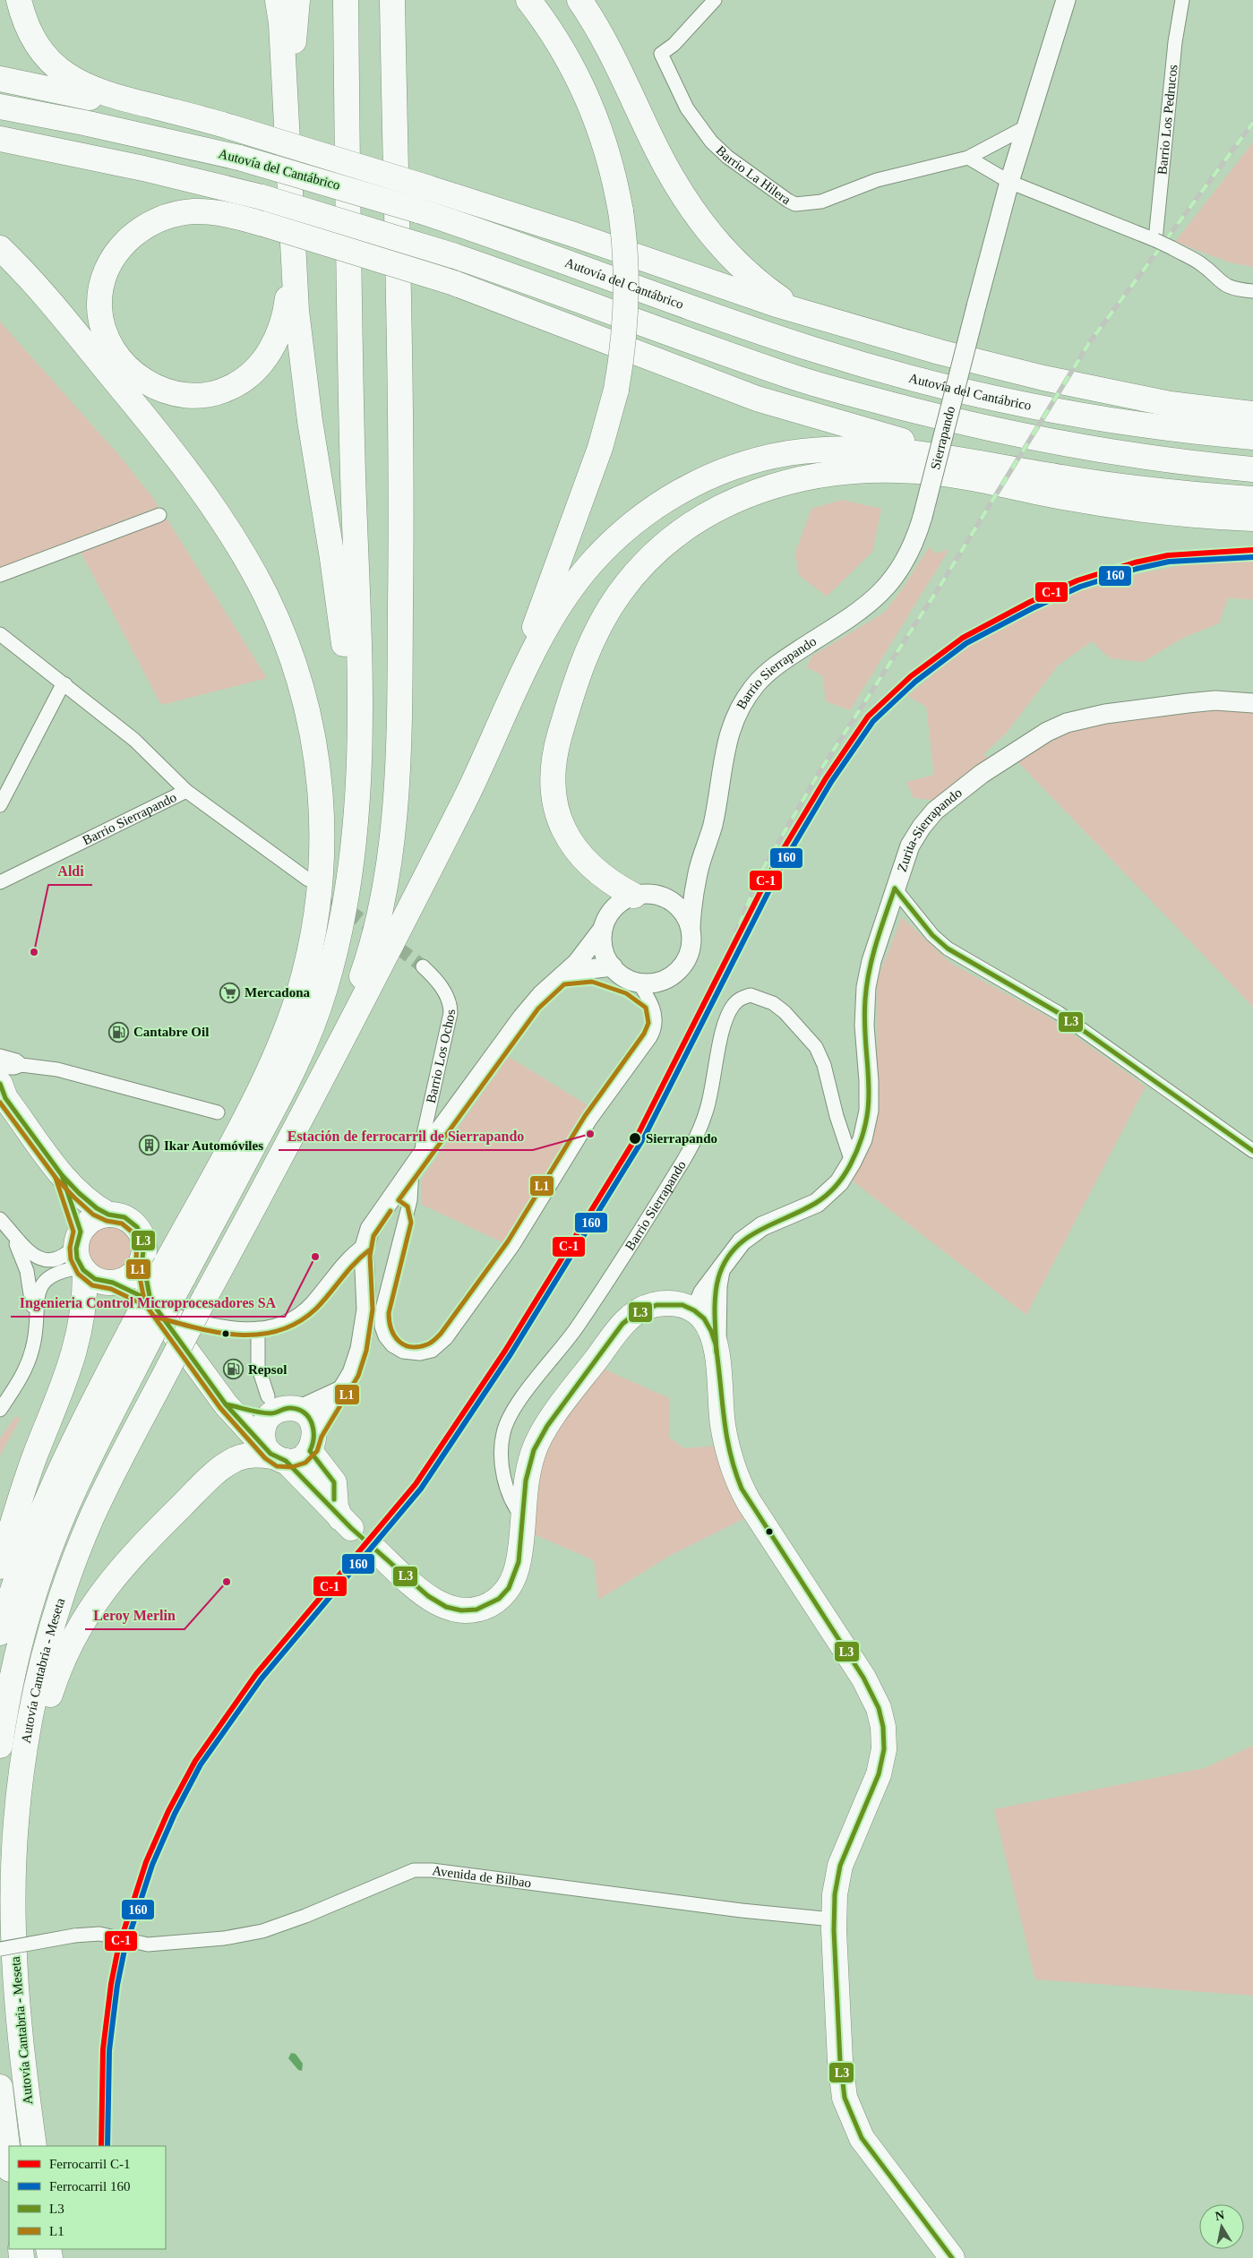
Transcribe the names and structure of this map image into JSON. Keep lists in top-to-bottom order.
{
  "streets": {
    "highway": ["Autovía del Cantábrico", "Autovía Cantabria - Meseta"],
    "street": [
      "Barrio Los Pedrucos",
      "Barrio La Hilera",
      "Sierrapando",
      "Barrio Sierrapando",
      "Zurita-Sierrapando",
      "Barrio Los Ochos",
      "Avenida de Bilbao"
    ]
  },
  "crossings": [
    ["Sierrapando", "Barrio Sierrapando"],
    ["Barrio Sierrapando", "Zurita-Sierrapando"],
    ["Barrio Sierrapando", "Barrio Los Ochos"],
    ["Autovía Cantabria - Meseta", "Avenida de Bilbao"]
  ],
  "places": {
    "other": [
      "Aldi",
      "Estación de ferrocarril de Sierrapando",
      "Sierrapando",
      "Ingenieria Control Microprocesadores SA",
      "Leroy Merlin"
    ],
    "supermarket": ["Mercadona"],
    "fuel station": ["Cantabre Oil", "Repsol"],
    "building": ["Ikar Automóviles"]
  },
  "lines": [
    "rail line C-1",
    "rail line 160",
    "transit line L3",
    "transit line L1"
  ],
  "legend": [
    "Ferrocarril C-1",
    "Ferrocarril 160",
    "L3",
    "L1"
  ],
  "north": "top"
}
